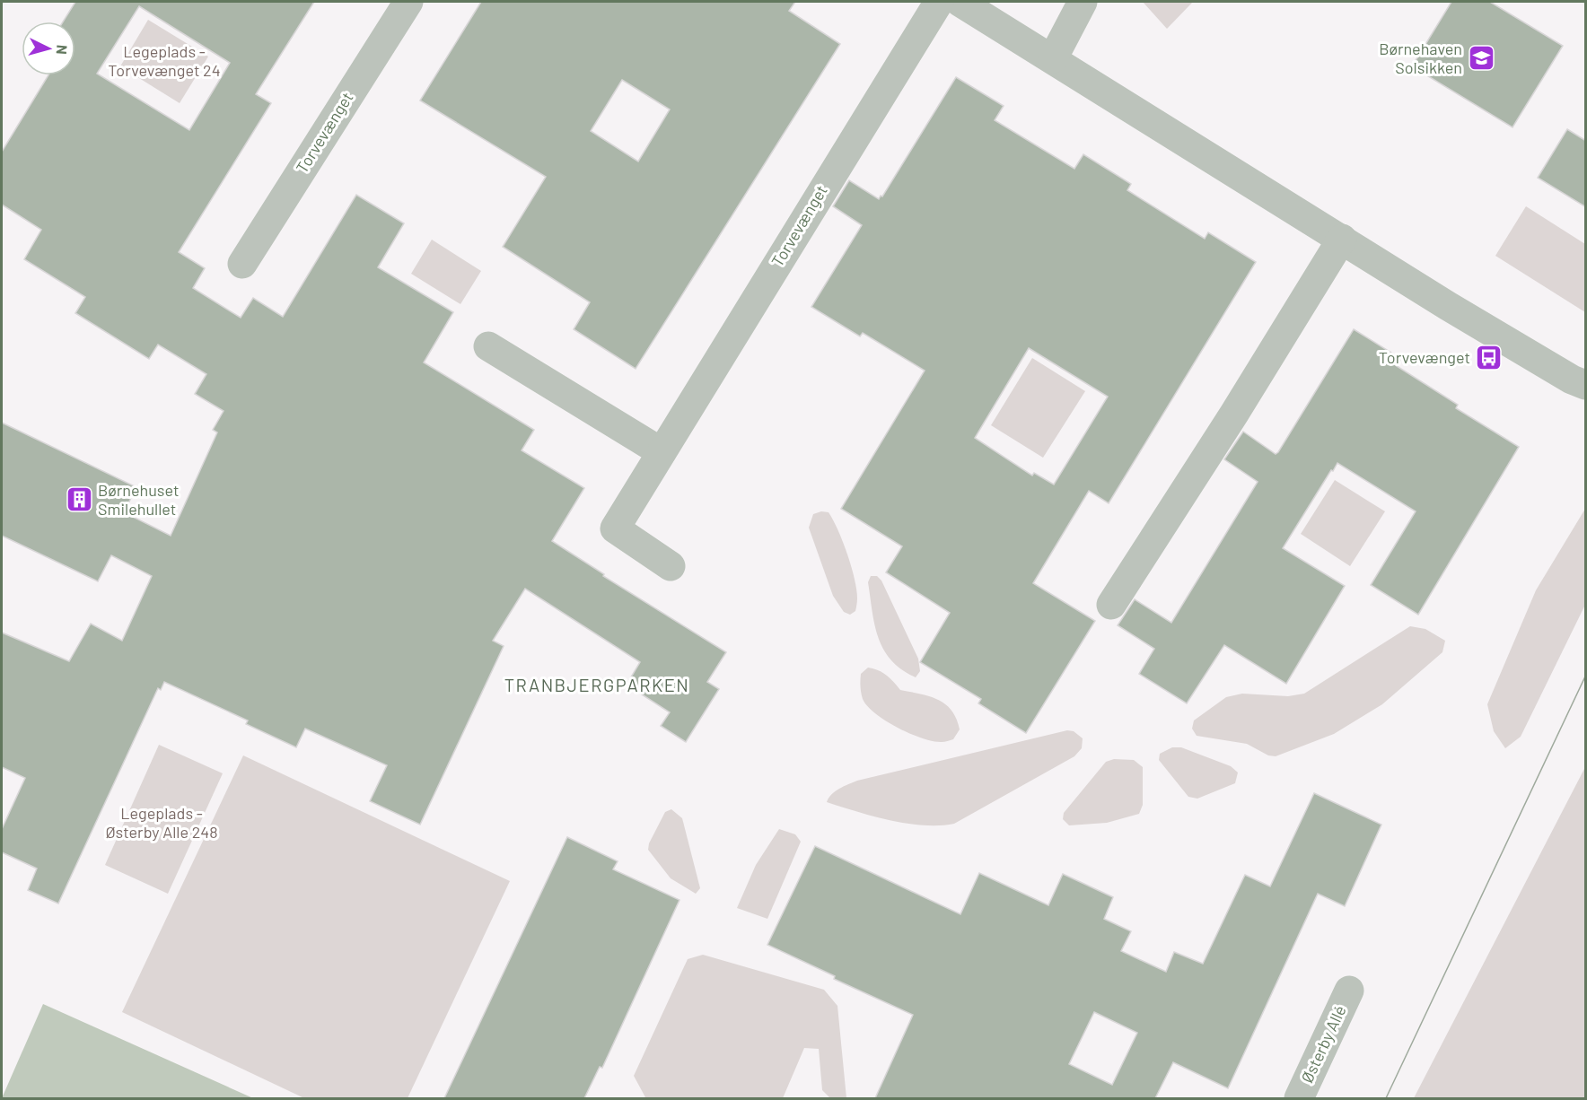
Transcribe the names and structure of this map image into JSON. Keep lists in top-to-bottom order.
{
  "streets": {
    "street": ["Torvevænget", "Østerby Allé"]
  },
  "districts": ["TRANBJERGPARKEN"],
  "parks": ["Legeplads - Torvevænget 24", "Legeplads - Østerby Alle 248"],
  "places": {
    "school or university": ["Børnehaven Solsikken"],
    "bus stop": ["Torvevænget"],
    "building": ["Børnehuset Smilehullet"]
  },
  "north": "right"
}
